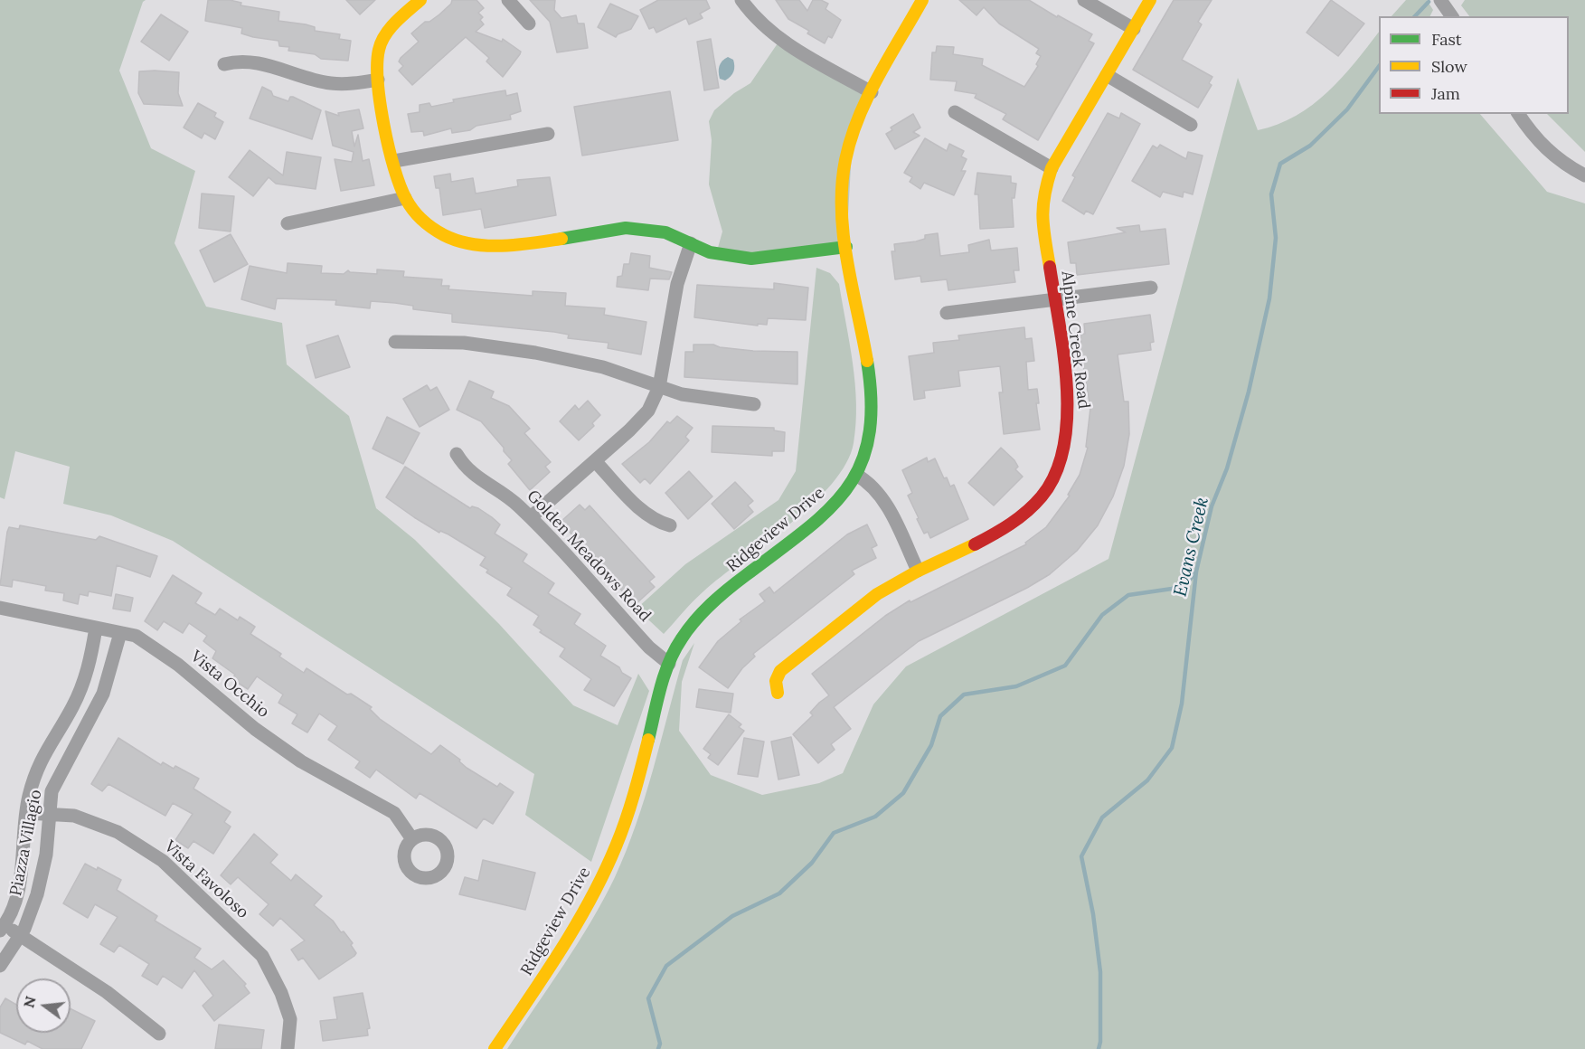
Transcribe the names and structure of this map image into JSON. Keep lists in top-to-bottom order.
{
  "streets": {
    "street": [
      "Alpine Creek Road",
      "Ridgeview Drive",
      "Golden Meadows Road",
      "Vista Occhio",
      "Piazza Villagio",
      "Vista Favoloso"
    ]
  },
  "crossings": [
    ["Ridgeview Drive", "Golden Meadows Road"],
    ["Vista Occhio", "Piazza Villagio"],
    ["Piazza Villagio", "Vista Favoloso"]
  ],
  "water": ["Evans Creek"],
  "legend": ["Fast", "Slow", "Jam"],
  "north": "left"
}
